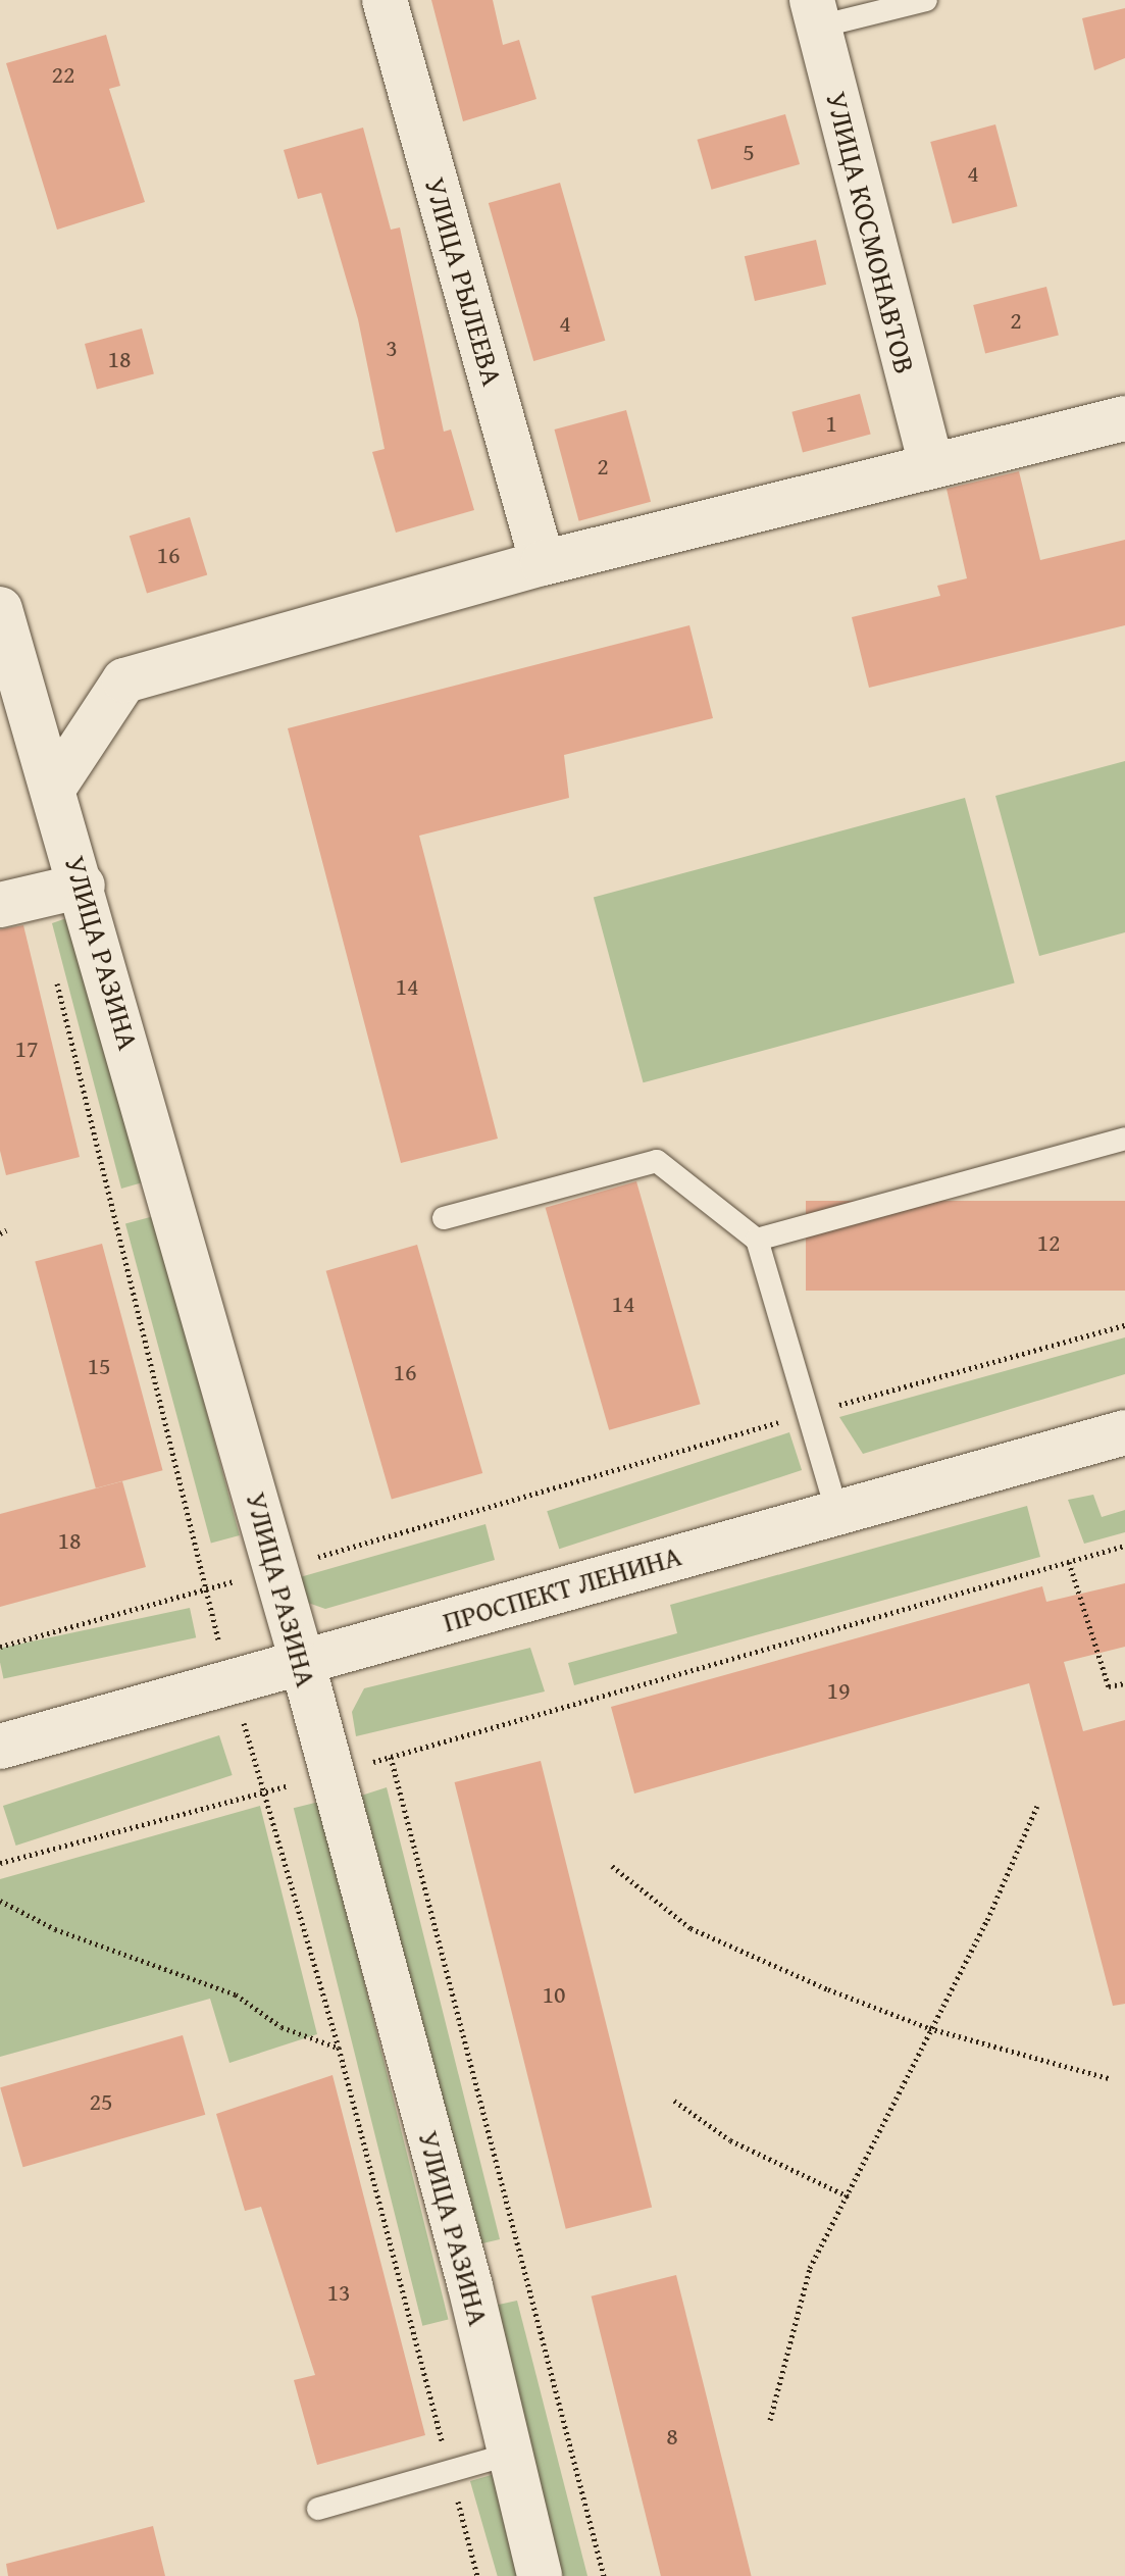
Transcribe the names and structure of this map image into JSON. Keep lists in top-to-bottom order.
{
  "streets": {
    "street": [
      "УЛИЦА КОСМОНАВТОВ",
      "УЛИЦА РЫЛЕЕВА",
      "УЛИЦА РАЗИНА",
      "ПРОСПЕКТ ЛЕНИНА"
    ]
  },
  "crossings": [
    ["УЛИЦА РАЗИНА", "ПРОСПЕКТ ЛЕНИНА"]
  ],
  "house_numbers": [
    "22",
    "5",
    "4",
    "2",
    "4",
    "3",
    "18",
    "1",
    "2",
    "16",
    "14",
    "17",
    "12",
    "14",
    "15",
    "16",
    "18",
    "19",
    "10",
    "25",
    "13",
    "8"
  ]
}
